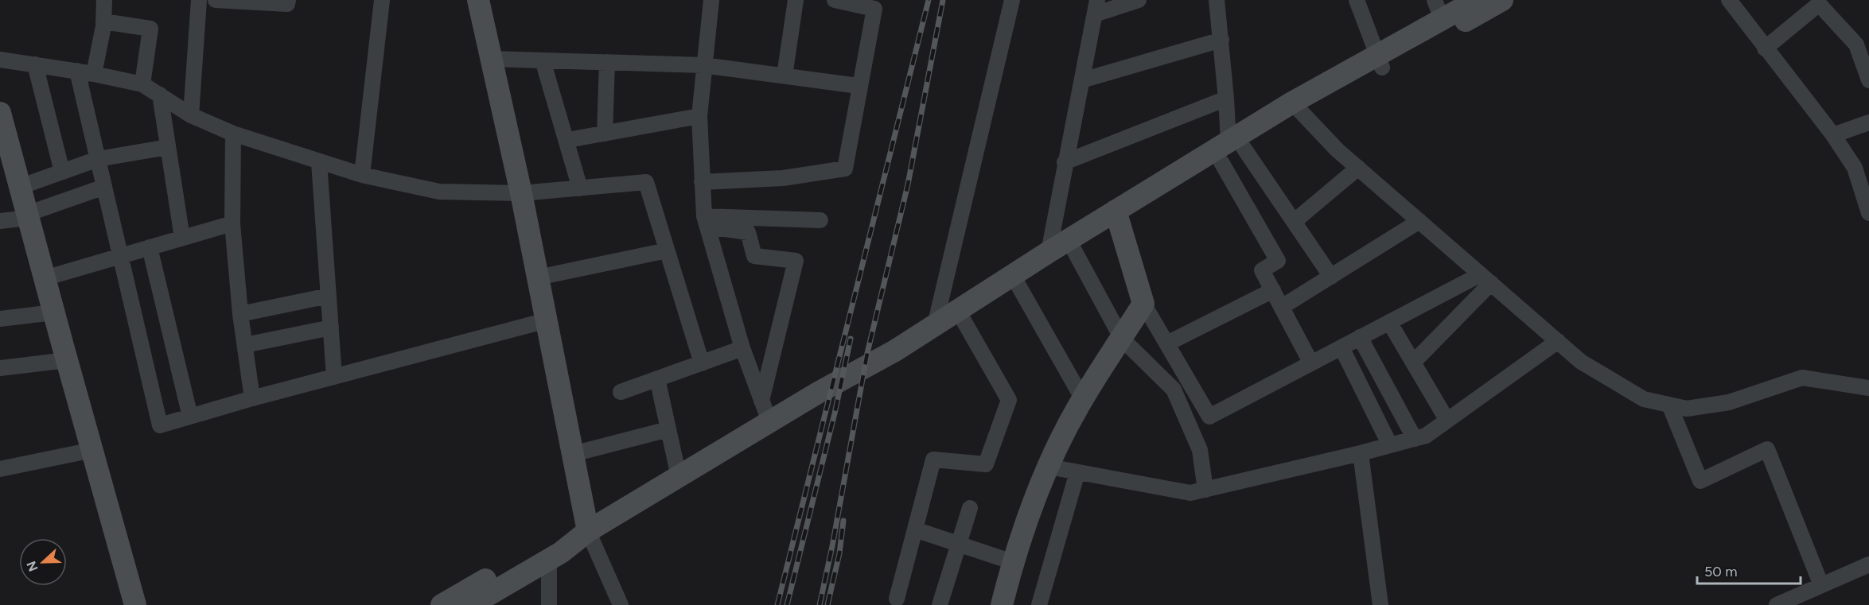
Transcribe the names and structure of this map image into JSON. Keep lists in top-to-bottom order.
{
  "scale_bar": "50 m",
  "north": "left"
}
